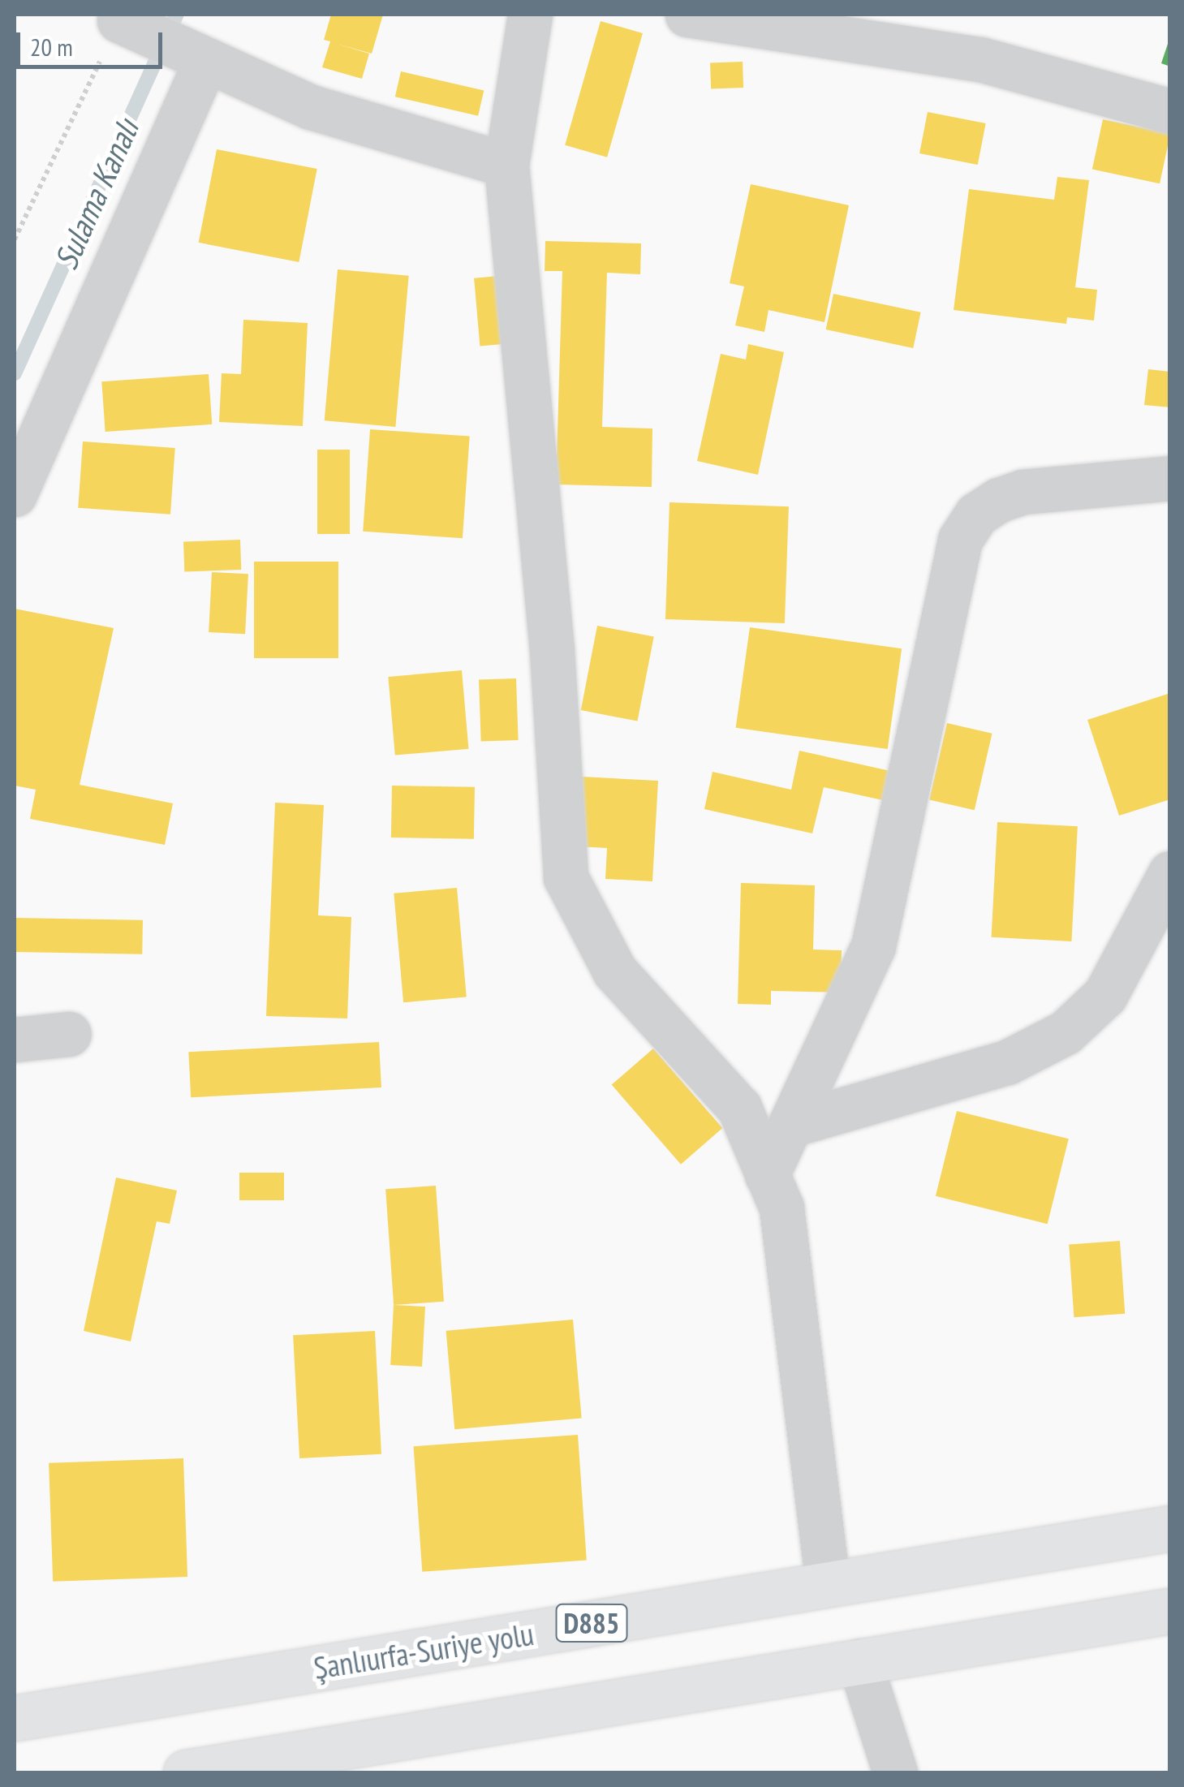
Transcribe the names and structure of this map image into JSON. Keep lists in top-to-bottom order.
{
  "streets": {
    "highway": ["D885", "Şanlıurfa-Suriye yolu"]
  },
  "water": ["Sulama Kanalı"],
  "scale_bar": "20 m"
}
